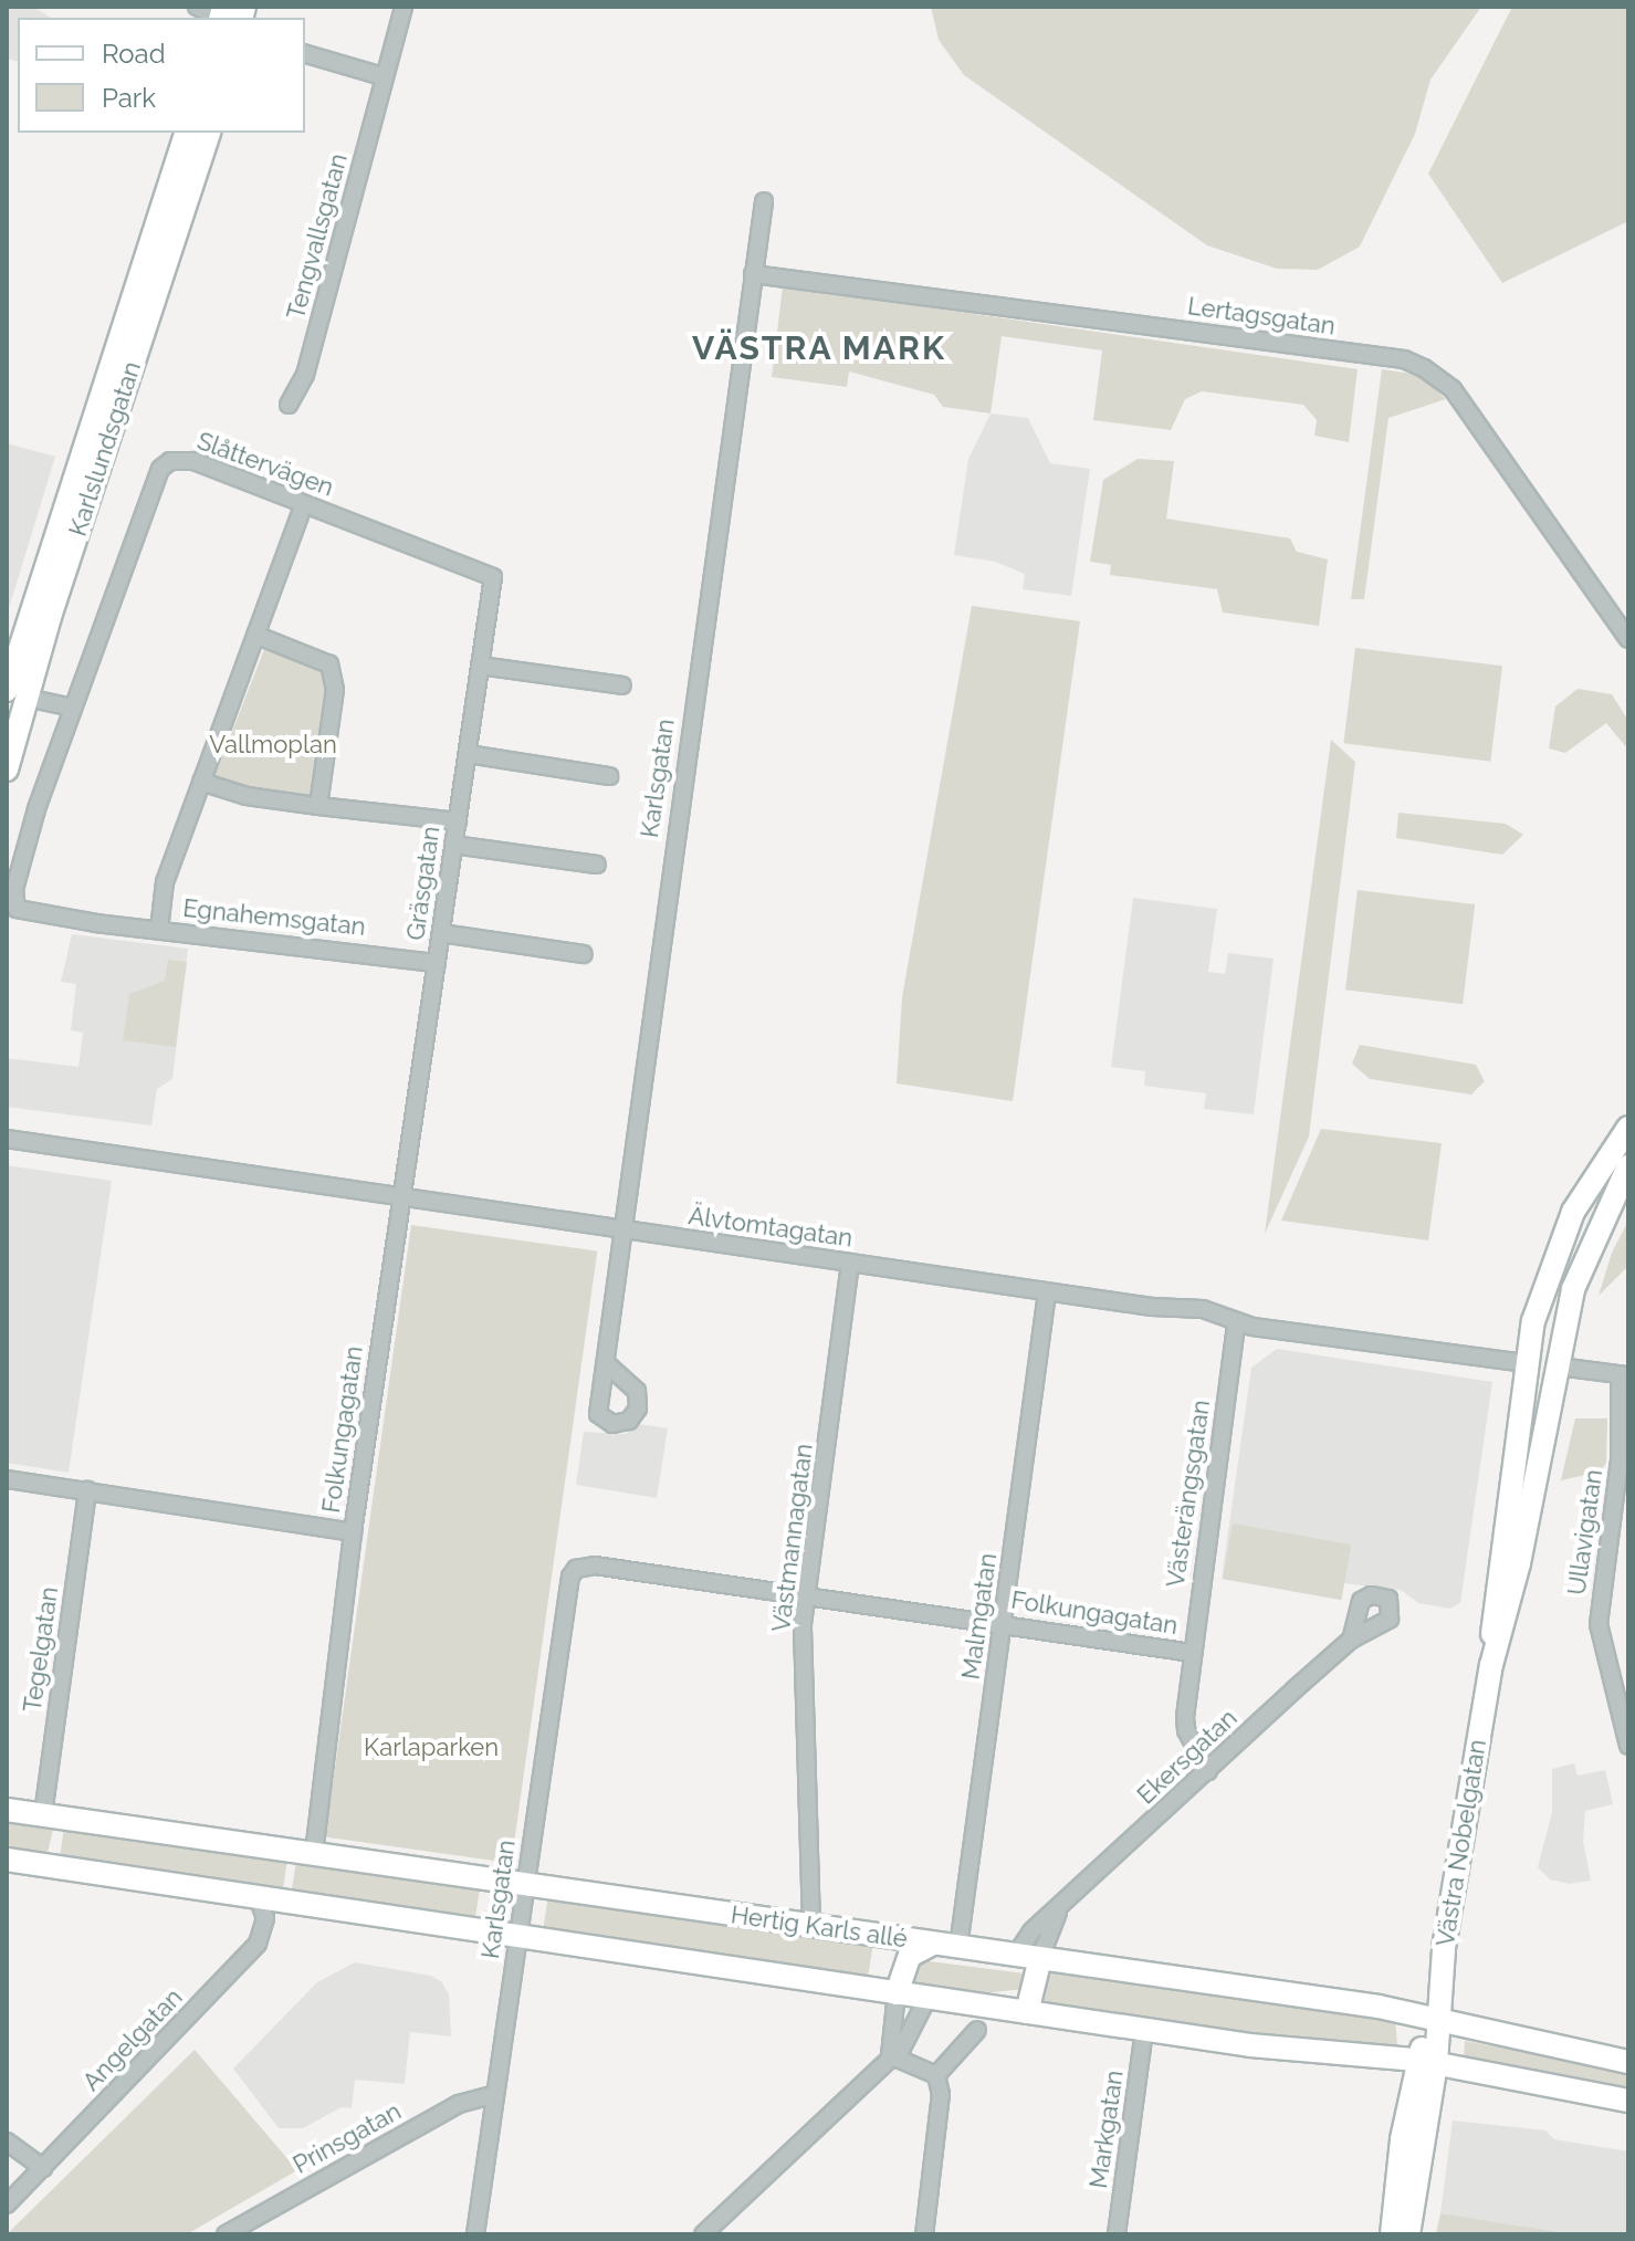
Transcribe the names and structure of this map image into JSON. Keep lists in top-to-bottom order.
{
  "streets": {
    "main road": ["Karlslundsgatan", "Västra Nobelgatan", "Hertig Karls allé"],
    "street": [
      "Tengvallsgatan",
      "Lertagsgatan",
      "Slåttervägen",
      "Karlsgatan",
      "Gräsgatan",
      "Egnahemsgatan",
      "Älvtomtagatan",
      "Folkungagatan",
      "Västerängsgatan",
      "Ullavigatan",
      "Västmannagatan",
      "Malmgatan",
      "Tegelgatan",
      "Ekersgatan",
      "Angelgatan",
      "Markgatan",
      "Prinsgatan"
    ]
  },
  "crossings": [
    ["Lertagsgatan", "Karlsgatan"],
    ["Slåttervägen", "Gräsgatan"],
    ["Slåttervägen", "Egnahemsgatan"],
    ["Karlsgatan", "Älvtomtagatan"],
    ["Karlsgatan", "Folkungagatan"],
    ["Karlsgatan", "Hertig Karls allé"],
    ["Karlsgatan", "Prinsgatan"],
    ["Gräsgatan", "Egnahemsgatan"],
    ["Gräsgatan", "Älvtomtagatan"],
    ["Gräsgatan", "Folkungagatan"],
    ["Älvtomtagatan", "Folkungagatan"],
    ["Älvtomtagatan", "Västerängsgatan"],
    ["Älvtomtagatan", "Västmannagatan"],
    ["Älvtomtagatan", "Malmgatan"],
    ["Älvtomtagatan", "Västra Nobelgatan"],
    ["Folkungagatan", "Västerängsgatan"],
    ["Folkungagatan", "Västmannagatan"],
    ["Folkungagatan", "Malmgatan"],
    ["Folkungagatan", "Tegelgatan"],
    ["Västerängsgatan", "Ekersgatan"],
    ["Västmannagatan", "Hertig Karls allé"],
    ["Malmgatan", "Hertig Karls allé"],
    ["Tegelgatan", "Hertig Karls allé"],
    ["Ekersgatan", "Hertig Karls allé"],
    ["Västra Nobelgatan", "Hertig Karls allé"]
  ],
  "districts": ["VÄSTRA MARK"],
  "parks": ["Vallmoplan", "Karlaparken"],
  "legend": ["Road", "Park"]
}
